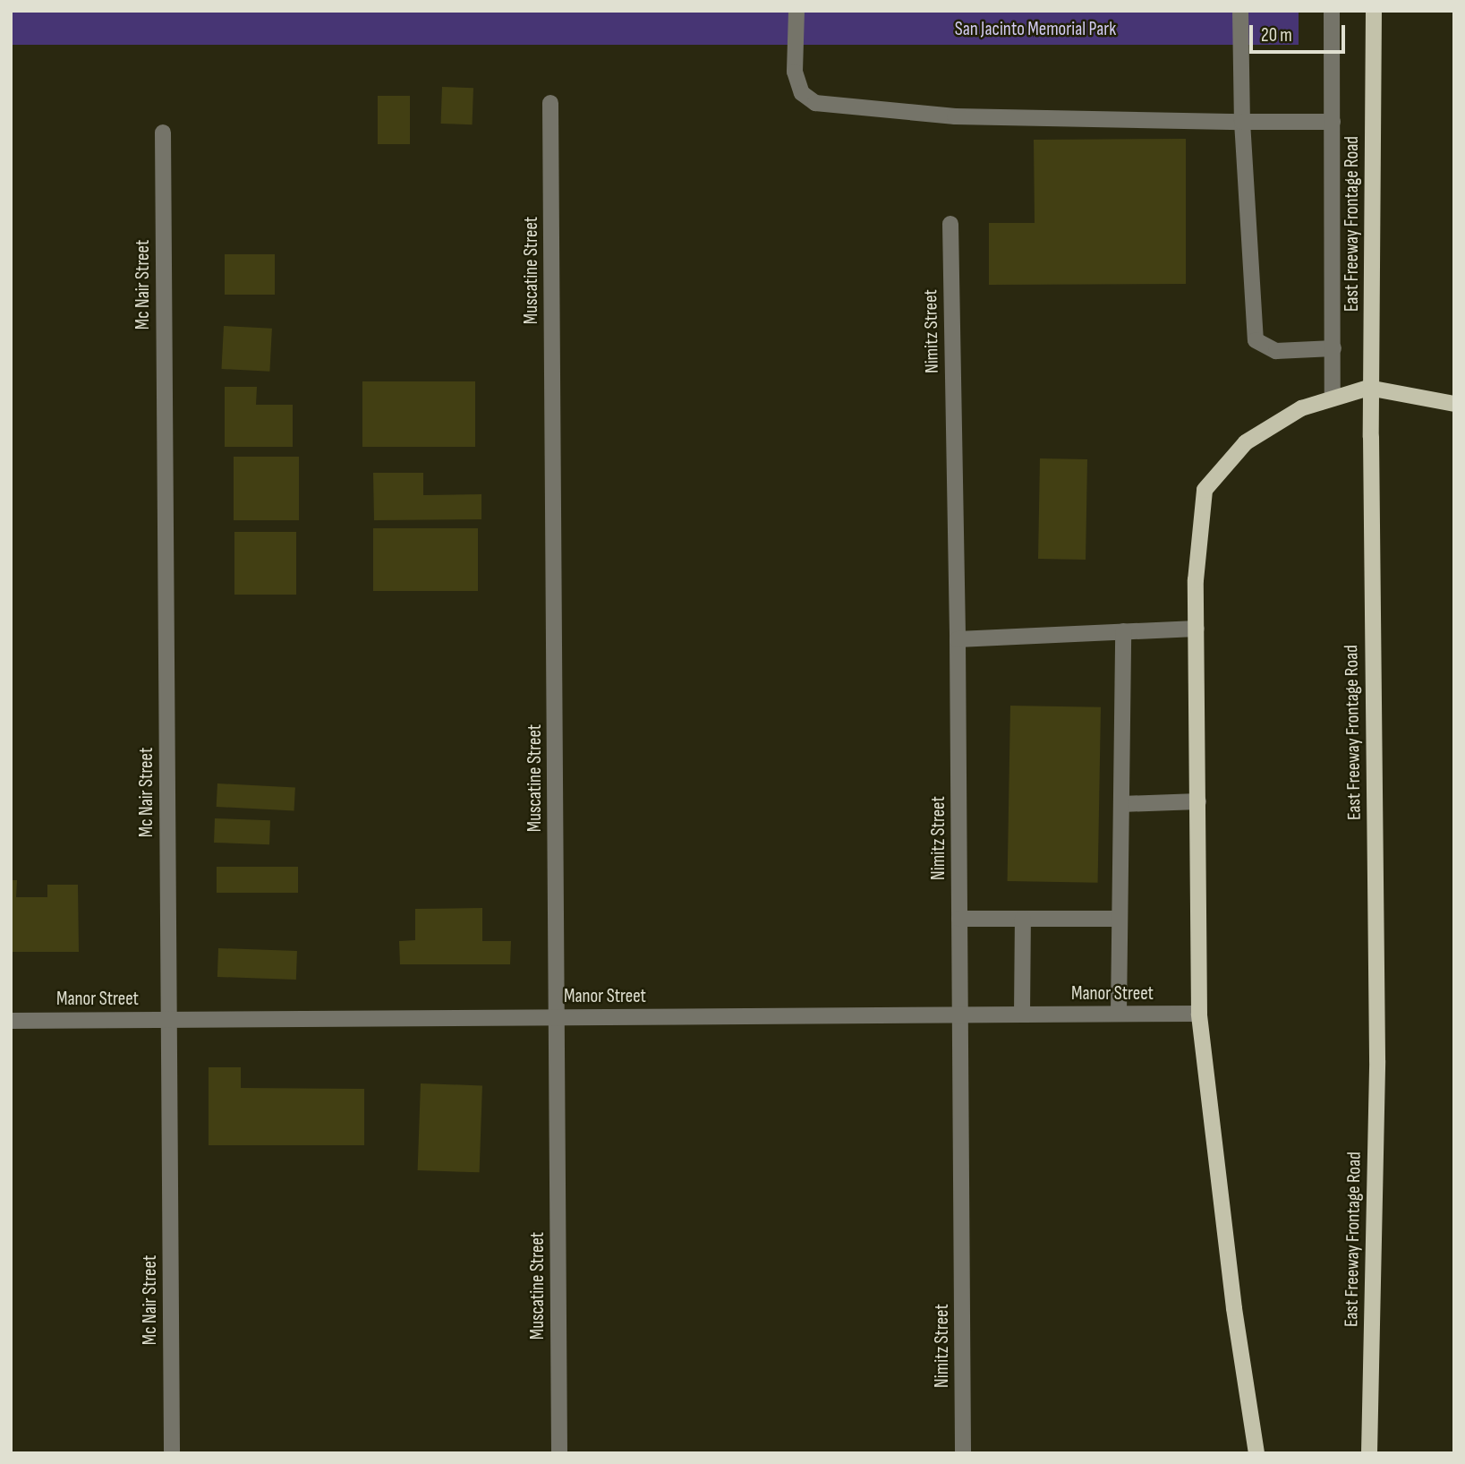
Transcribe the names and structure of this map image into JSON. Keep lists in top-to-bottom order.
{
  "streets": {
    "main road": ["East Freeway Frontage Road"],
    "street": [
      "Muscatine Street",
      "Mc Nair Street",
      "Nimitz Street",
      "Manor Street"
    ]
  },
  "crossings": [
    ["Muscatine Street", "Manor Street"],
    ["Mc Nair Street", "Manor Street"],
    ["Nimitz Street", "Manor Street"]
  ],
  "parks": ["San Jacinto Memorial Park"],
  "scale_bar": "20 m"
}
